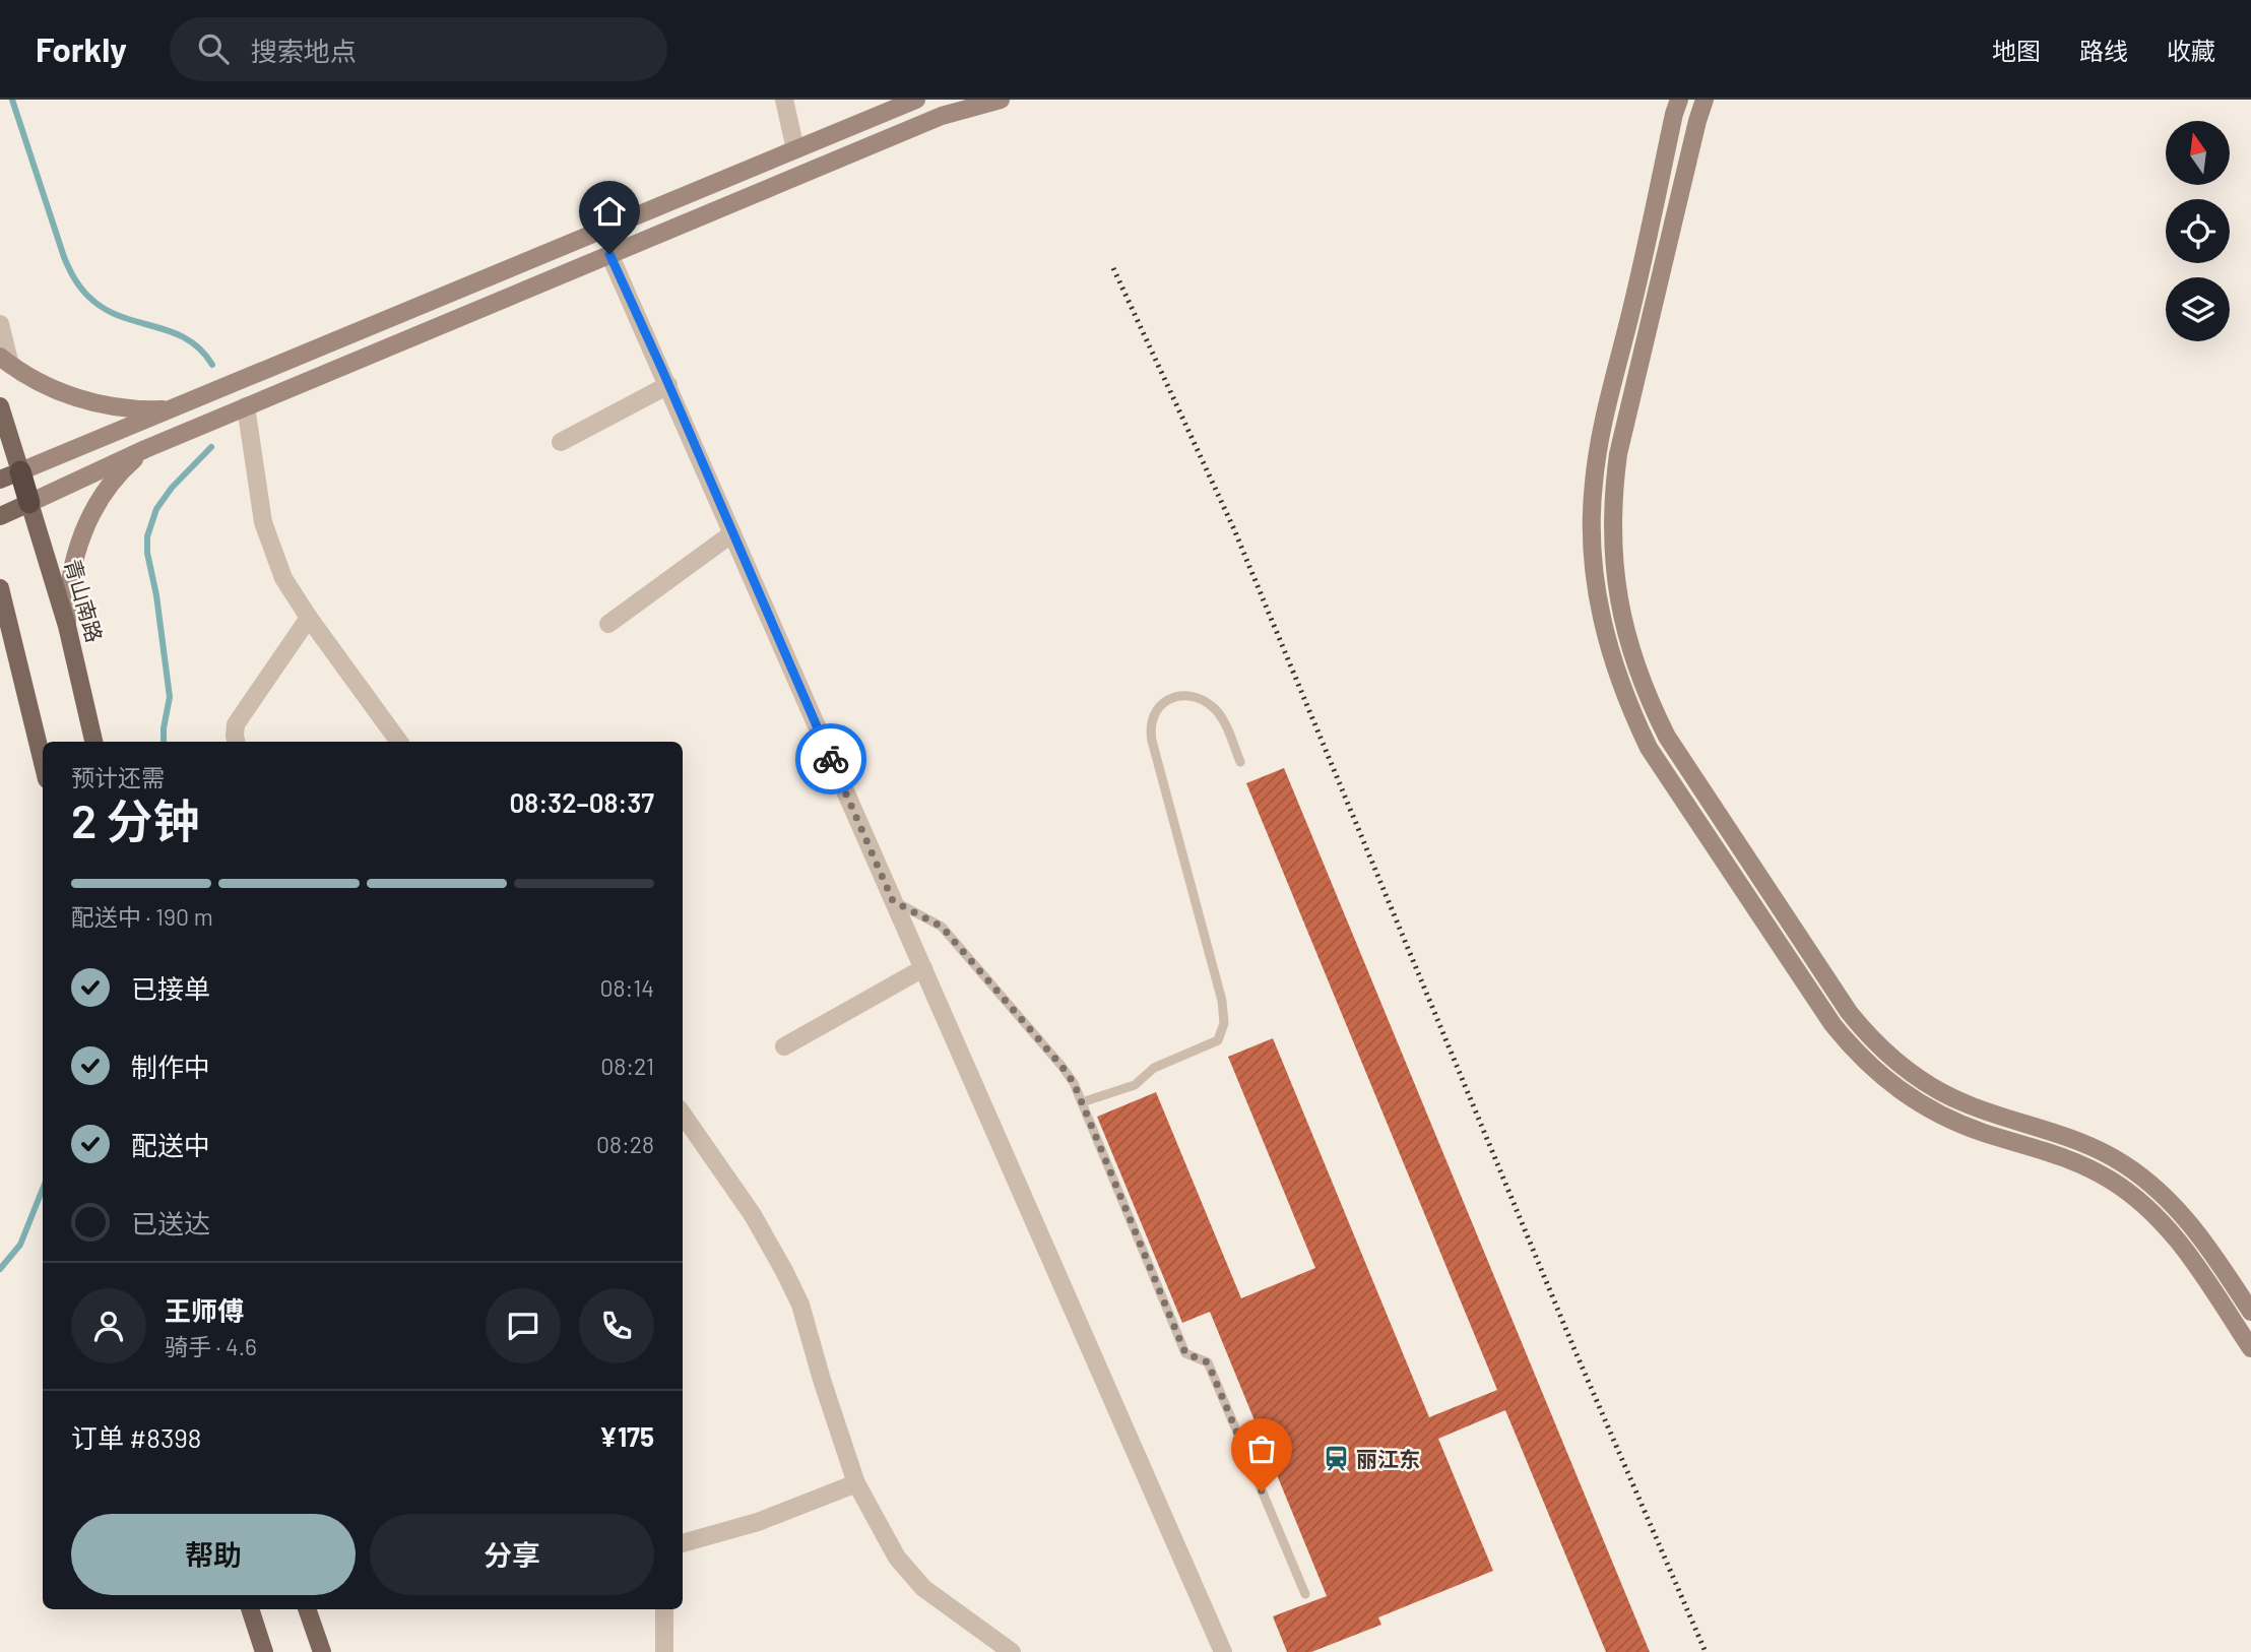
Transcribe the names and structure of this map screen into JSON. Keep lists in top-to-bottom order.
{
  "streets": {
    "highway": ["青山南路"]
  },
  "places": {
    "station": ["丽江东"]
  },
  "north": "top",
  "page": {
    "header": "Forkly",
    "search": "搜索地点",
    "nav": ["地图", "路线", "收藏"],
    "heading": ["2 分钟", "预计还需", "08:32–08:37"],
    "panel": [
      "王师傅",
      "骑手 · 4.6",
      "订单 #8398",
      "¥175"
    ],
    "bar": "配送中 · 190 m",
    "list": [
      ["已接单", "08:14"],
      ["制作中", "08:21"],
      ["配送中", "08:28"],
      "已送达"
    ],
    "buttons": ["帮助", "分享"]
  }
}
